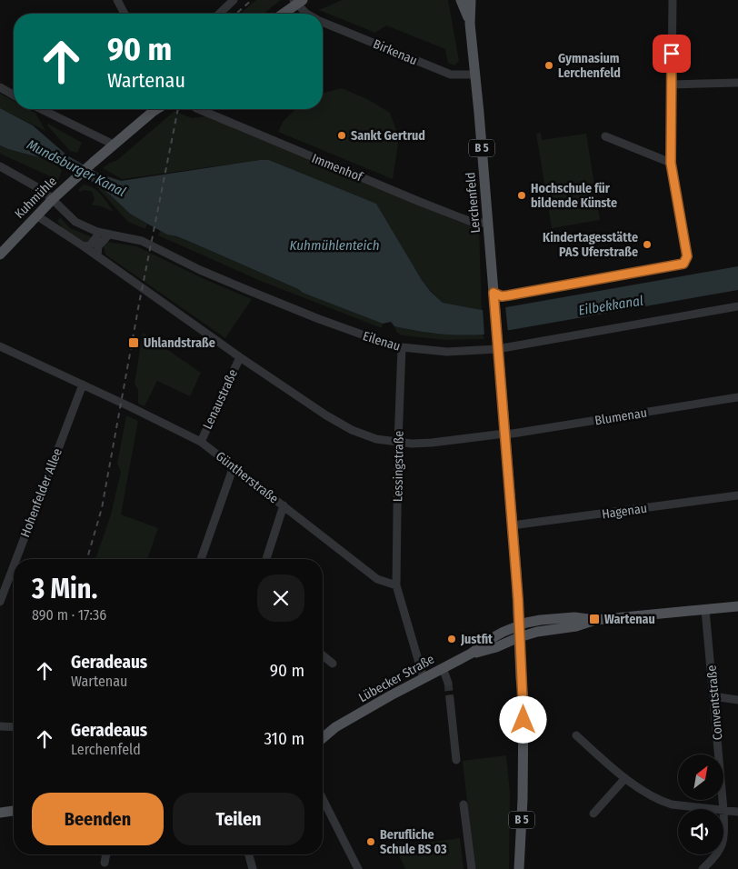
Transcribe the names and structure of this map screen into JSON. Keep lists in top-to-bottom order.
{
  "streets": {
    "main road": [
      "B 5",
      "Kuhmühle",
      "Lerchenfeld",
      "Lübecker Straße"
    ],
    "street": [
      "Birkenau",
      "Immenhof",
      "Eilenau",
      "Lenaustraße",
      "Blumenau",
      "Lessingstraße",
      "Güntherstraße",
      "Hohenfelder Allee",
      "Hagenau",
      "Conventstraße"
    ]
  },
  "crossings": [
    ["Birkenau", "Lerchenfeld"],
    ["B 5", "Lerchenfeld"],
    ["B 5", "Eilenau"],
    ["B 5", "Blumenau"],
    ["B 5", "Hagenau"],
    ["B 5", "Lübecker Straße"],
    ["Immenhof", "Lerchenfeld"],
    ["Kuhmühle", "Eilenau"],
    ["Lerchenfeld", "Eilenau"],
    ["Eilenau", "Lessingstraße"],
    ["Lenaustraße", "Güntherstraße"],
    ["Lessingstraße", "Güntherstraße"],
    ["Güntherstraße", "Hohenfelder Allee"]
  ],
  "water": ["Mundsburger Kanal", "Kuhmühlenteich", "Eilbekkanal"],
  "places": {
    "other": [
      "Gymnasium Lerchenfeld",
      "Sankt Gertrud",
      "Hochschule für bildende Künste",
      "Kindertagesstätte PAS Uferstraße",
      "Justfit",
      "Berufliche Schule BS 03"
    ],
    "transit": ["Uhlandstraße", "Wartenau"]
  },
  "north": "top right",
  "page": {
    "turn": ["90 m", "Wartenau"],
    "heading": ["3 Min.", "890 m · 17:36"],
    "list": [
      {
        "name": "Geradeaus",
        "note": "Wartenau",
        "value": "90 m"
      },
      {
        "name": "Geradeaus",
        "note": "Lerchenfeld",
        "value": "310 m"
      }
    ],
    "buttons": ["Beenden", "Teilen"]
  }
}
